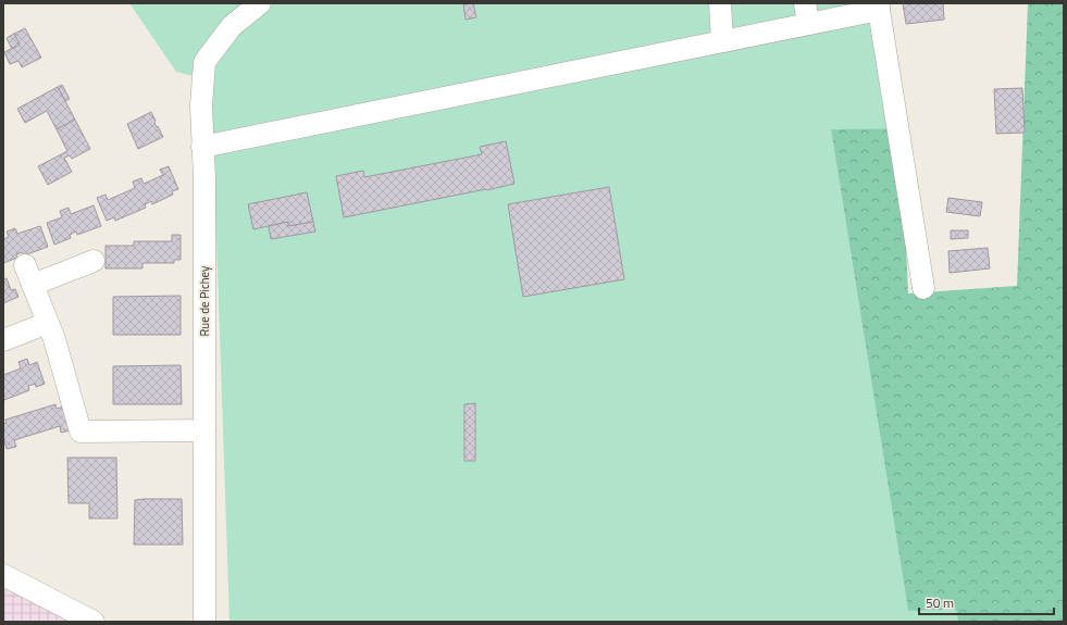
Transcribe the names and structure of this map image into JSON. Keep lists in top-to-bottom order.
{
  "streets": {
    "street": ["Rue de Pichey"]
  },
  "scale_bar": "50 m"
}
